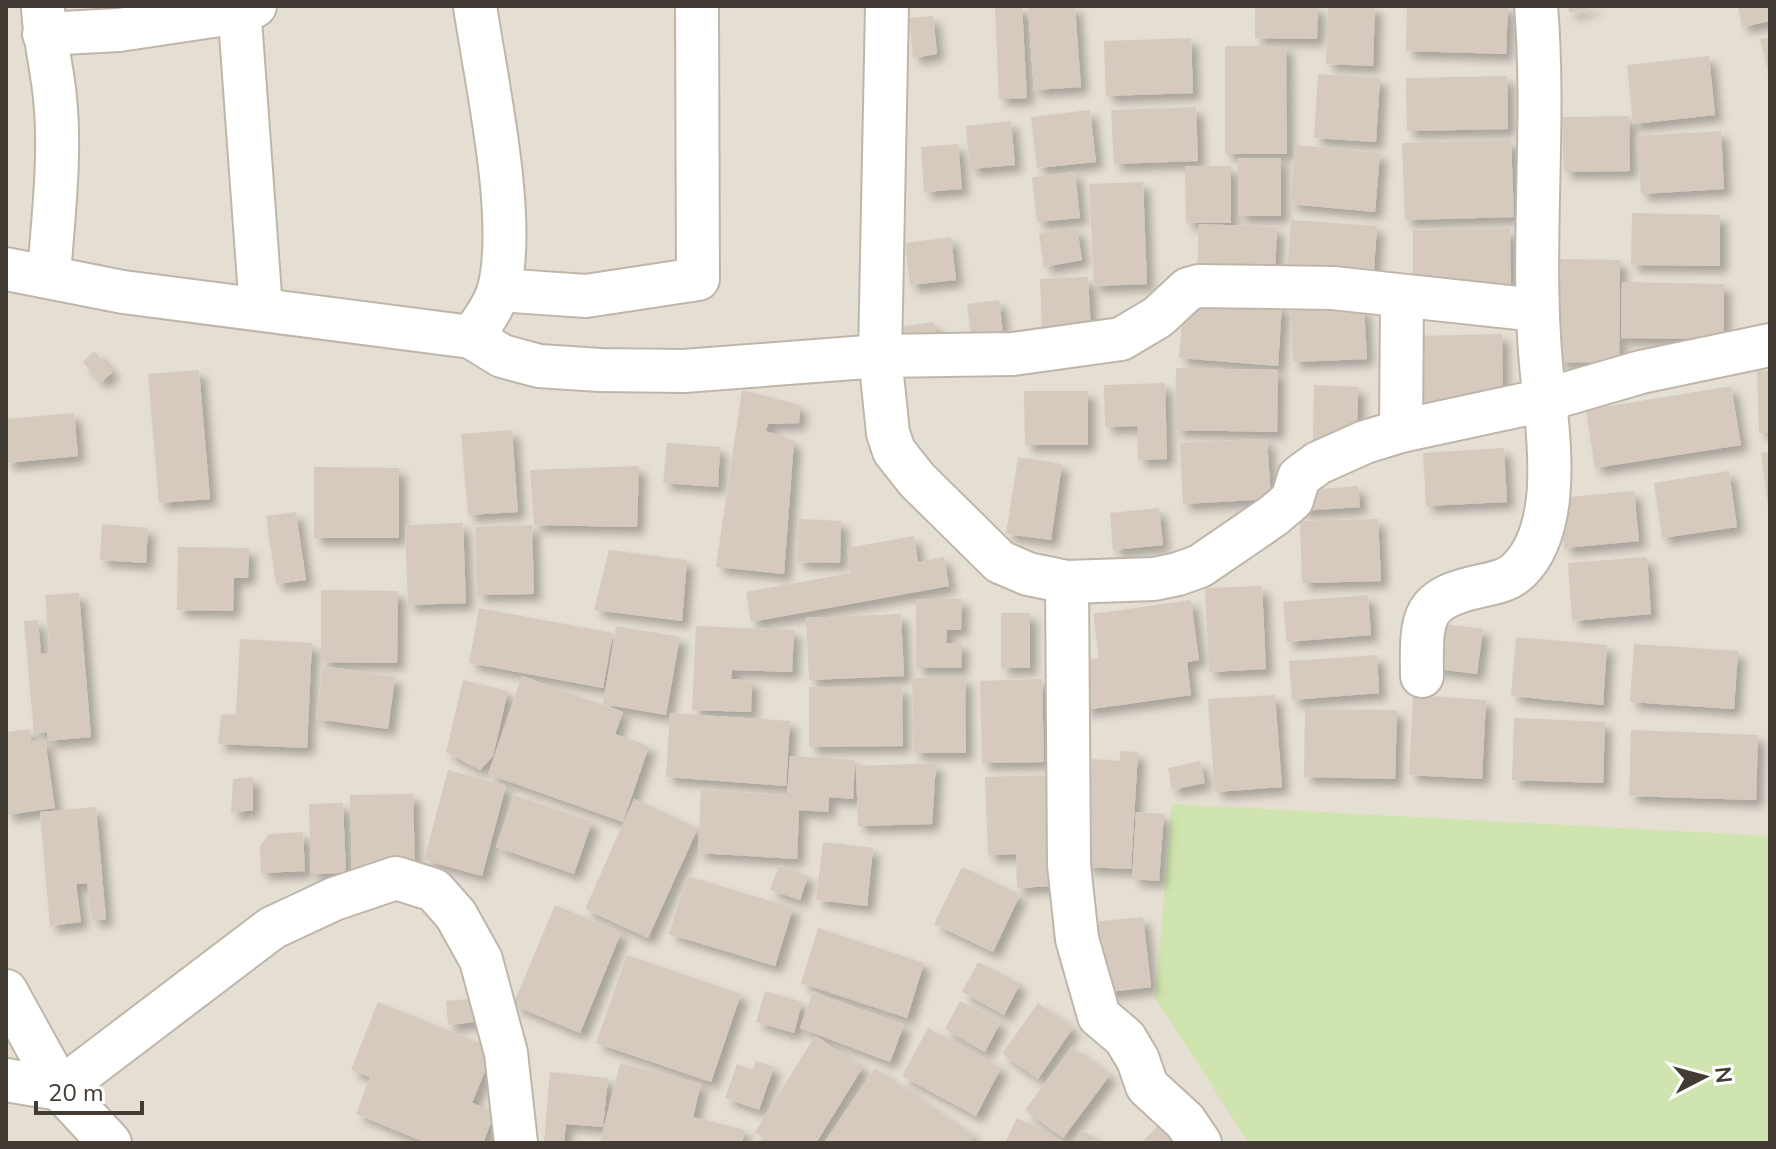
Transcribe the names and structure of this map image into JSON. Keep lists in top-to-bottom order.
{
  "scale_bar": "20 m",
  "north": "right"
}
